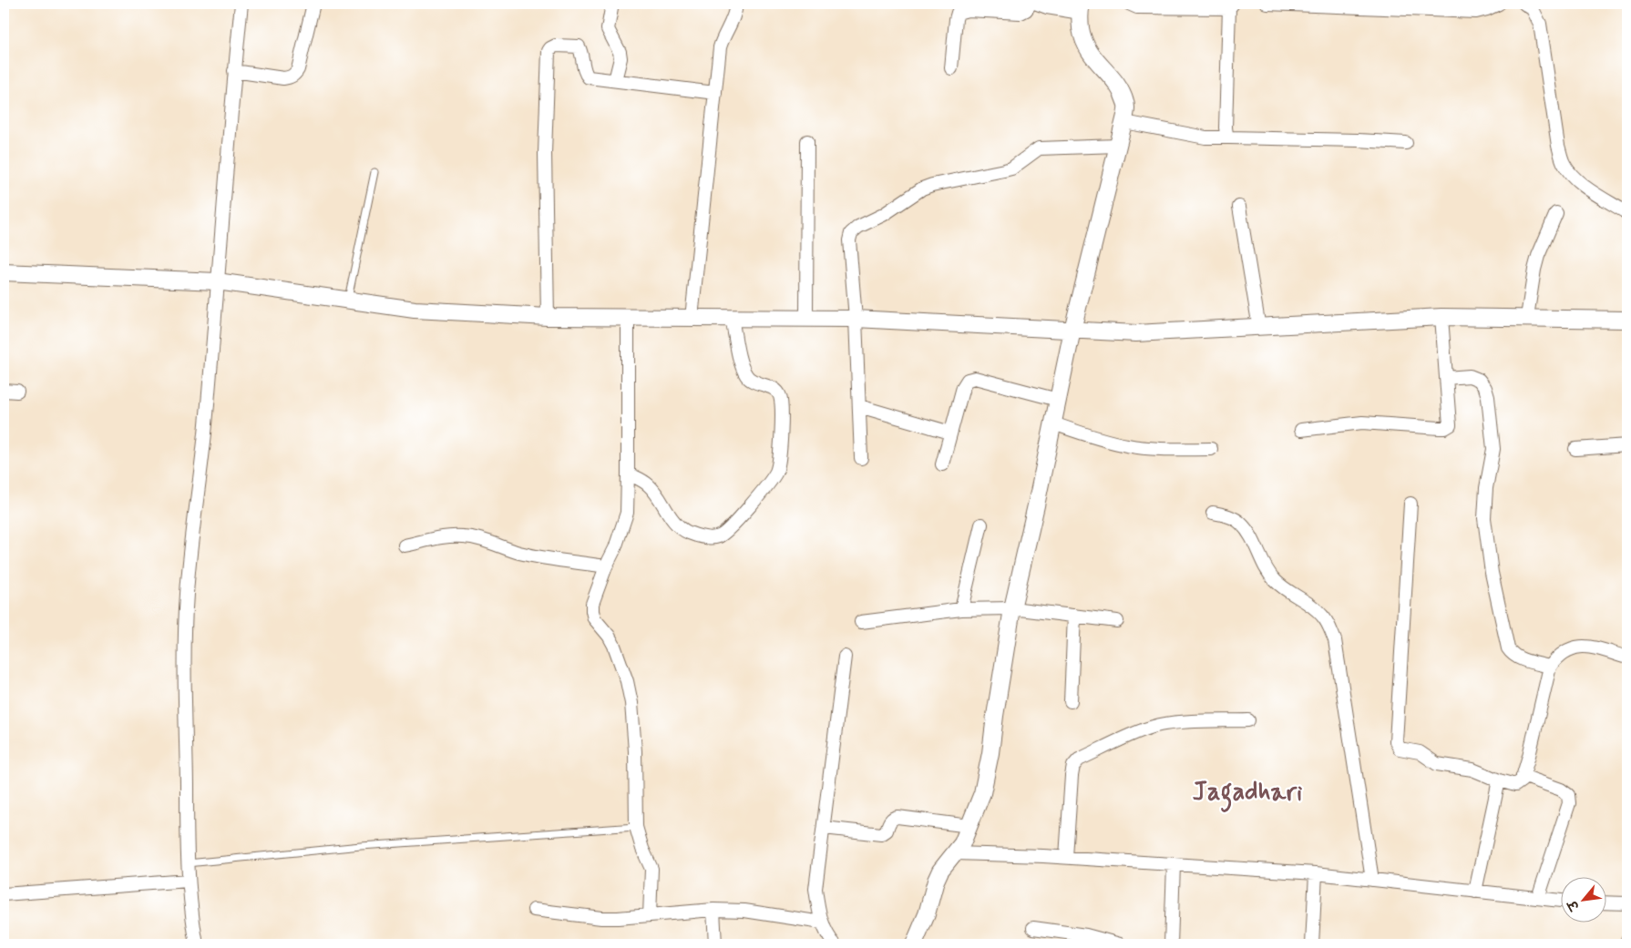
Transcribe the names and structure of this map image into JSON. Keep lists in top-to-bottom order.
{
  "districts": ["Jagadhari"],
  "north": "bottom left"
}
